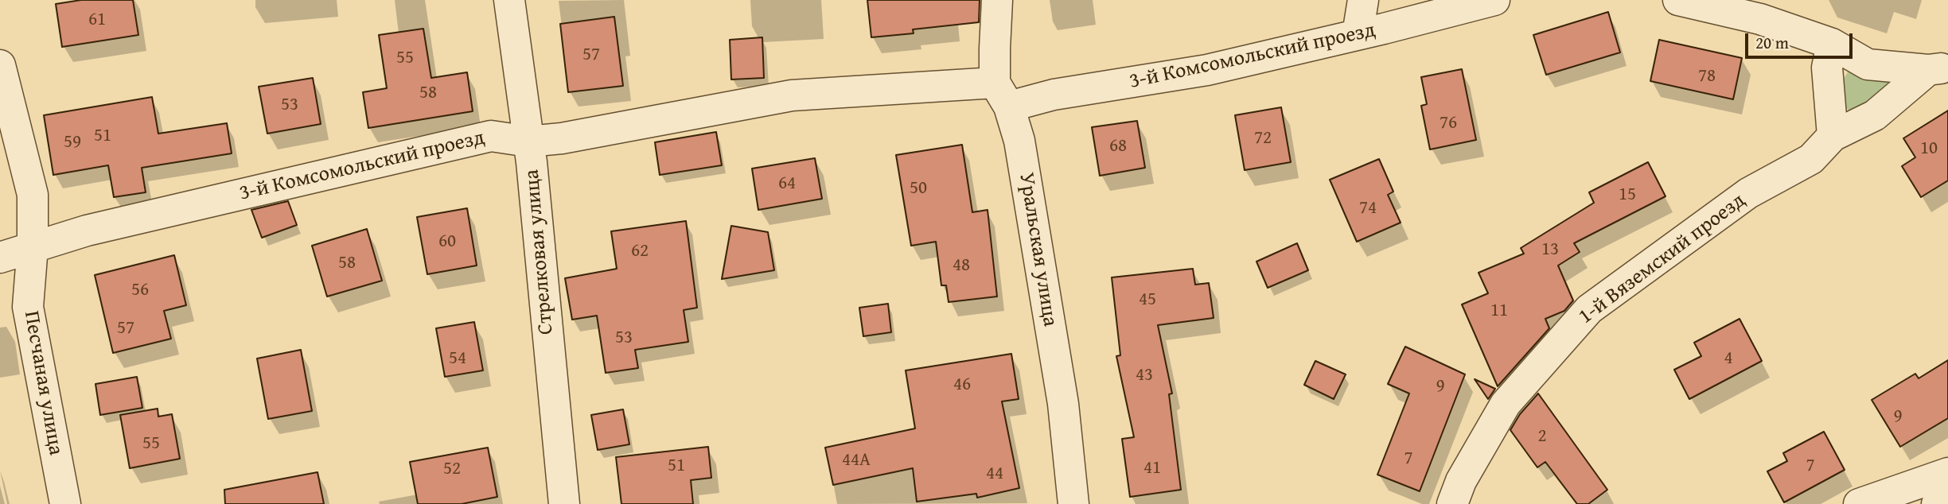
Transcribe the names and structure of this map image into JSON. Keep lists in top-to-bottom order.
{
  "streets": {
    "street": [
      "3-й Комсомольский проезд",
      "Уральская улица",
      "Стрелковая улица",
      "1-й Вяземский проезд",
      "Песчаная улица"
    ]
  },
  "crossings": [
    ["3-й Комсомольский проезд", "Уральская улица"],
    ["3-й Комсомольский проезд", "Стрелковая улица"],
    ["3-й Комсомольский проезд", "Песчаная улица"]
  ],
  "house_numbers": [
    "61",
    "57",
    "55",
    "78",
    "58",
    "53",
    "76",
    "51",
    "72",
    "59",
    "68",
    "10",
    "64",
    "50",
    "15",
    "74",
    "60",
    "13",
    "62",
    "58",
    "48",
    "56",
    "45",
    "11",
    "57",
    "53",
    "54",
    "4",
    "43",
    "46",
    "9",
    "9",
    "2",
    "55",
    "7",
    "44А",
    "51",
    "7",
    "41",
    "52",
    "44"
  ],
  "scale_bar": "20 m"
}
